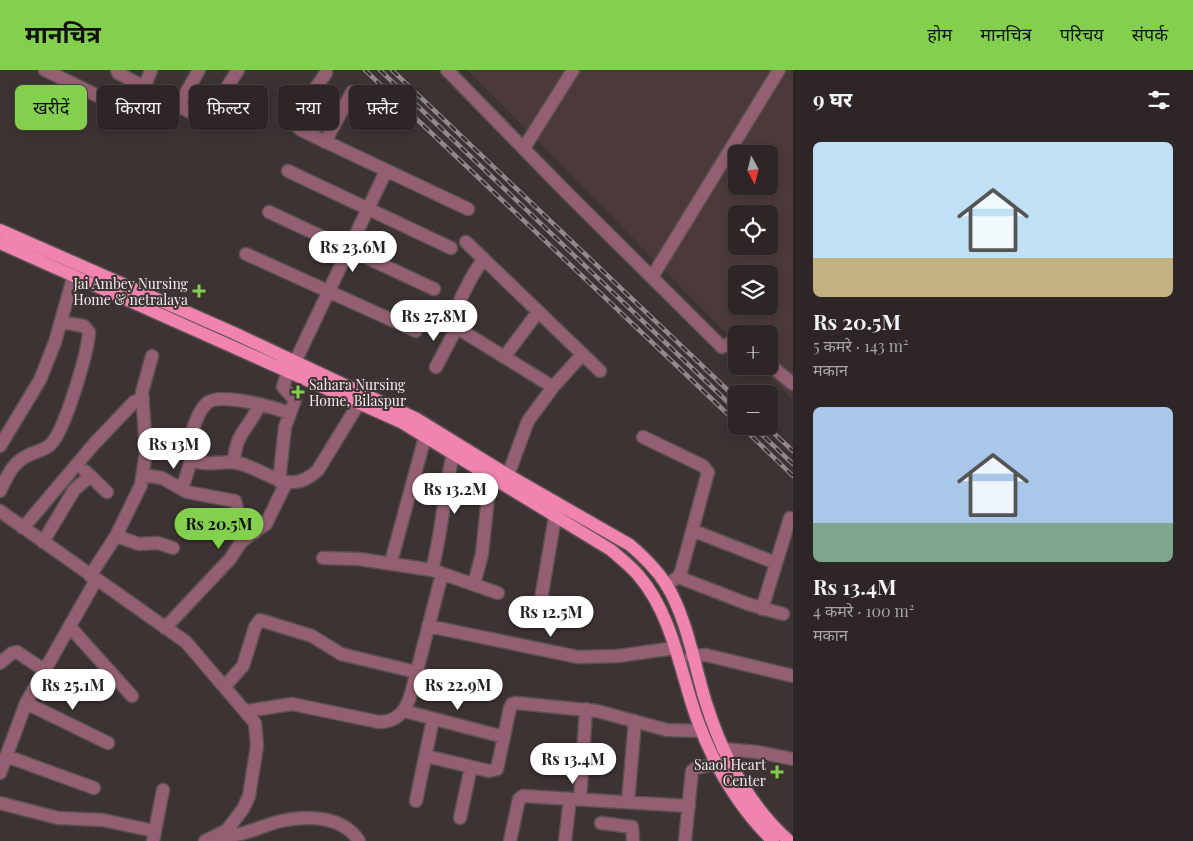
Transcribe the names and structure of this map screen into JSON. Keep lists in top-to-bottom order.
{
  "places": {
    "health": ["Jai Ambey Nursing Home & netralaya", "Sahara Nursing Home, Bilaspur", "Saaol Heart Center"]
  },
  "north": "bottom",
  "page": {
    "header": "मानचित्र",
    "nav": [
      "होम",
      "मानचित्र",
      "परिचय",
      "संपर्क"
    ],
    "heading": "9 घर",
    "chip": [
      "खरीदें",
      "किराया",
      "फ़िल्टर",
      "नया",
      "फ़्लैट"
    ],
    "list": [
      {
        "name": "Rs 20.5M",
        "note": "5 कमरे · 143 m² · मकान"
      },
      {
        "name": "Rs 13.4M",
        "note": "4 कमरे · 100 m² · मकान"
      }
    ],
    "map_buttons": ["+", "−"],
    "price": [
      "Rs 23.6M",
      "Rs 27.8M",
      "Rs 13M",
      "Rs 13.2M",
      "Rs 20.5M",
      "Rs 12.5M",
      "Rs 25.1M",
      "Rs 22.9M",
      "Rs 13.4M"
    ]
  }
}
